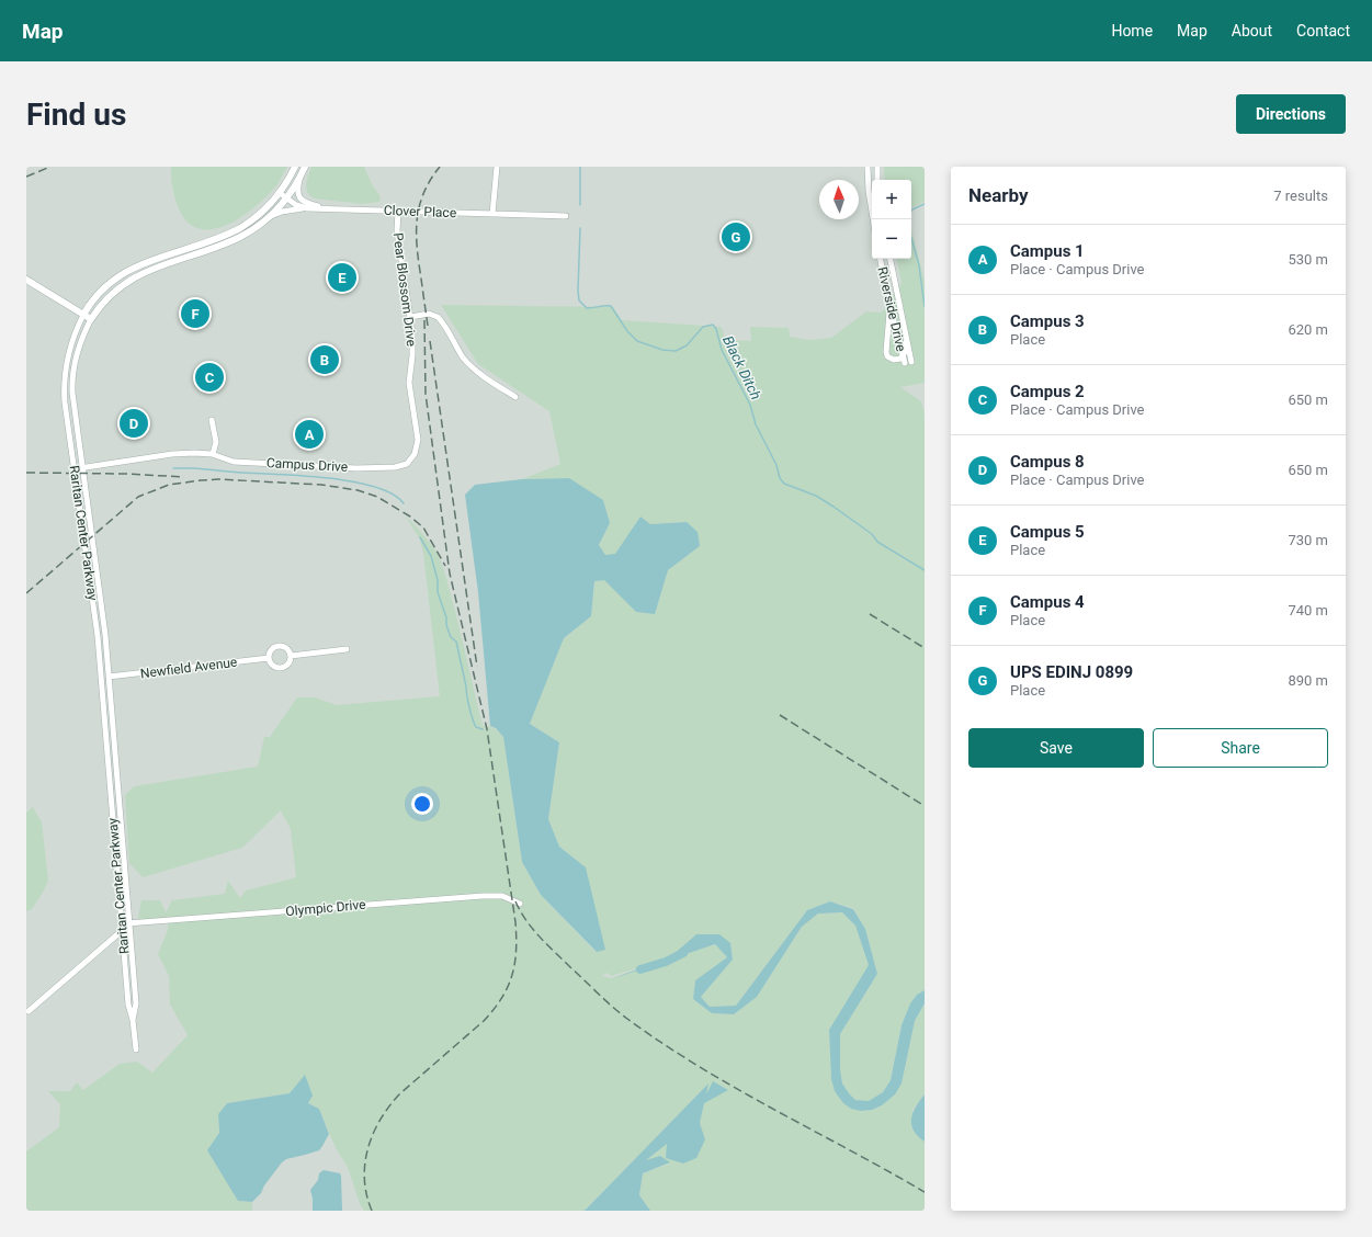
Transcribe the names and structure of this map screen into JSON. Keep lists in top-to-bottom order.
{
  "streets": {
    "street": [
      "Clover Place",
      "Pear Blossom Drive",
      "Riverside Drive",
      "Campus Drive",
      "Raritan Center Parkway",
      "Newfield Avenue",
      "Olympic Drive"
    ]
  },
  "crossings": [
    ["Clover Place", "Pear Blossom Drive"],
    ["Clover Place", "Raritan Center Parkway"],
    ["Pear Blossom Drive", "Campus Drive"],
    ["Campus Drive", "Raritan Center Parkway"],
    ["Raritan Center Parkway", "Newfield Avenue"],
    ["Raritan Center Parkway", "Olympic Drive"]
  ],
  "water": ["Black Ditch"],
  "north": "top",
  "page": {
    "header": "Map",
    "nav": [
      "Home",
      "Map",
      "About",
      "Contact"
    ],
    "buttons": [
      "Directions",
      ["Save", "Share"]
    ],
    "title": "Find us",
    "heading": ["Nearby", "7 results"],
    "map_buttons": ["+", "−"],
    "pins": [
      "G",
      "E",
      "F",
      "B",
      "C",
      "D",
      "A"
    ],
    "list": [
      {
        "mark": "A",
        "name": "Campus 1",
        "note": "Place · Campus Drive",
        "value": "530 m"
      },
      {
        "mark": "B",
        "name": "Campus 3",
        "note": "Place",
        "value": "620 m"
      },
      {
        "mark": "C",
        "name": "Campus 2",
        "note": "Place · Campus Drive",
        "value": "650 m"
      },
      {
        "mark": "D",
        "name": "Campus 8",
        "note": "Place · Campus Drive",
        "value": "650 m"
      },
      {
        "mark": "E",
        "name": "Campus 5",
        "note": "Place",
        "value": "730 m"
      },
      {
        "mark": "F",
        "name": "Campus 4",
        "note": "Place",
        "value": "740 m"
      },
      {
        "mark": "G",
        "name": "UPS EDINJ 0899",
        "note": "Place",
        "value": "890 m"
      }
    ]
  }
}
